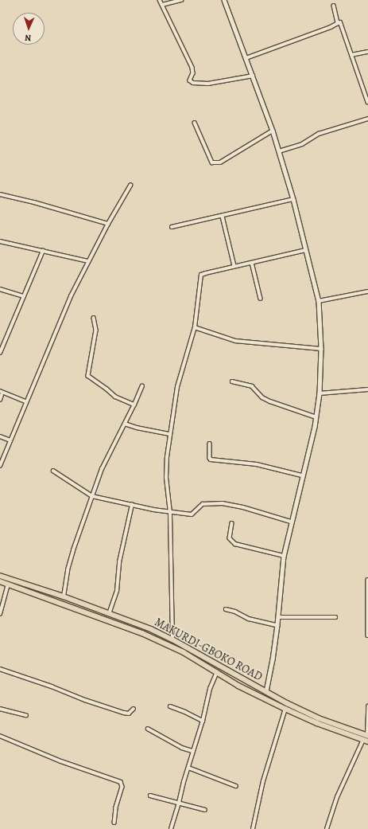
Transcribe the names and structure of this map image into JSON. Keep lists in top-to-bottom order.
{
  "streets": {
    "main road": ["MAKURDI-GBOKO ROAD"]
  },
  "north": "bottom"
}
